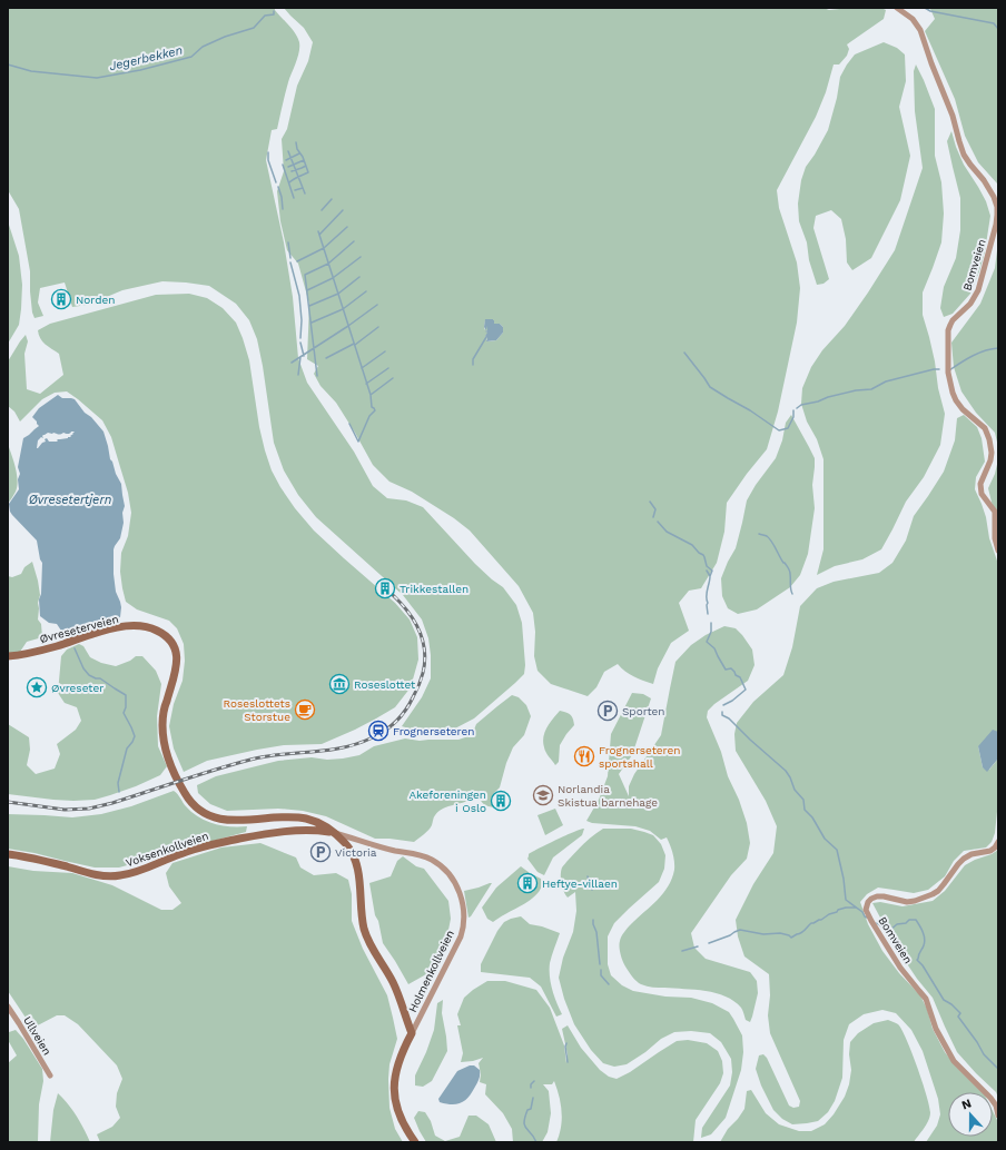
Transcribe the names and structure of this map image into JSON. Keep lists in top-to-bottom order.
{
  "streets": {
    "main road": ["Øvreseterveien", "Voksenkollveien", "Holmenkollveien"],
    "street": ["Bomveien", "Ullveien"]
  },
  "crossings": [
    ["Øvreseterveien", "Voksenkollveien"],
    ["Øvreseterveien", "Holmenkollveien"],
    ["Voksenkollveien", "Holmenkollveien"]
  ],
  "water": ["Jegerbekken", "Øvresetertjern"],
  "places": {
    "building": [
      "Norden",
      "Trikkestallen",
      "Akeforeningen i Oslo",
      "Heftye-villaen"
    ],
    "museum": ["Roseslottet"],
    "place": ["Øvreseter"],
    "cafe": ["Roseslottets Storstue"],
    "parking": ["Sporten", "Victoria"],
    "station": ["Frognerseteren"],
    "restaurant": ["Frognerseteren sportshall"],
    "school or university": ["Norlandia Skistua barnehage"]
  },
  "north": "top"
}
